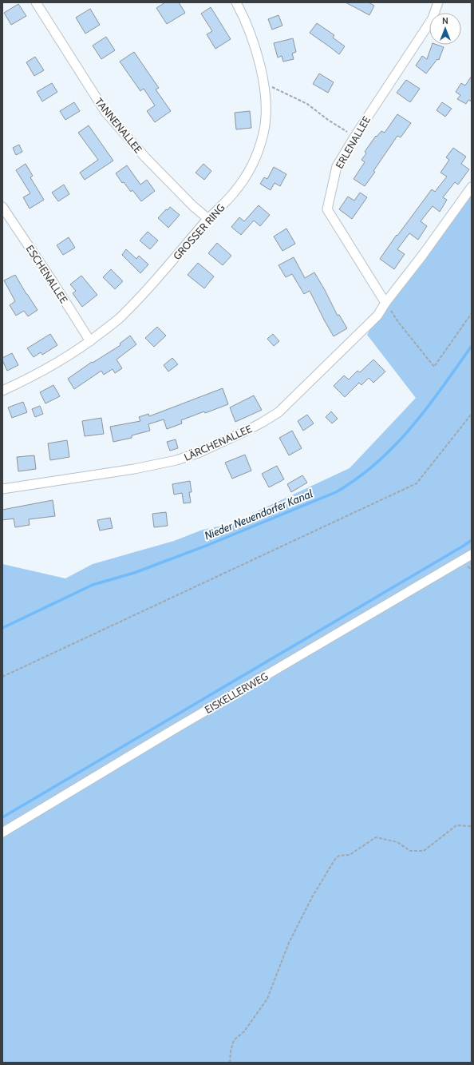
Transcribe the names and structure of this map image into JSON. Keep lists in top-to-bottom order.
{
  "streets": {
    "street": [
      "TANNENALLEE",
      "ERLENALLEE",
      "GROSSER RING",
      "ESCHENALLEE",
      "LÄRCHENALLEE",
      "EISKELLERWEG"
    ]
  },
  "crossings": [
    ["TANNENALLEE", "GROSSER RING"],
    ["ERLENALLEE", "LÄRCHENALLEE"],
    ["GROSSER RING", "ESCHENALLEE"]
  ],
  "water": ["Nieder Neuendorfer Kanal"],
  "north": "top"
}
